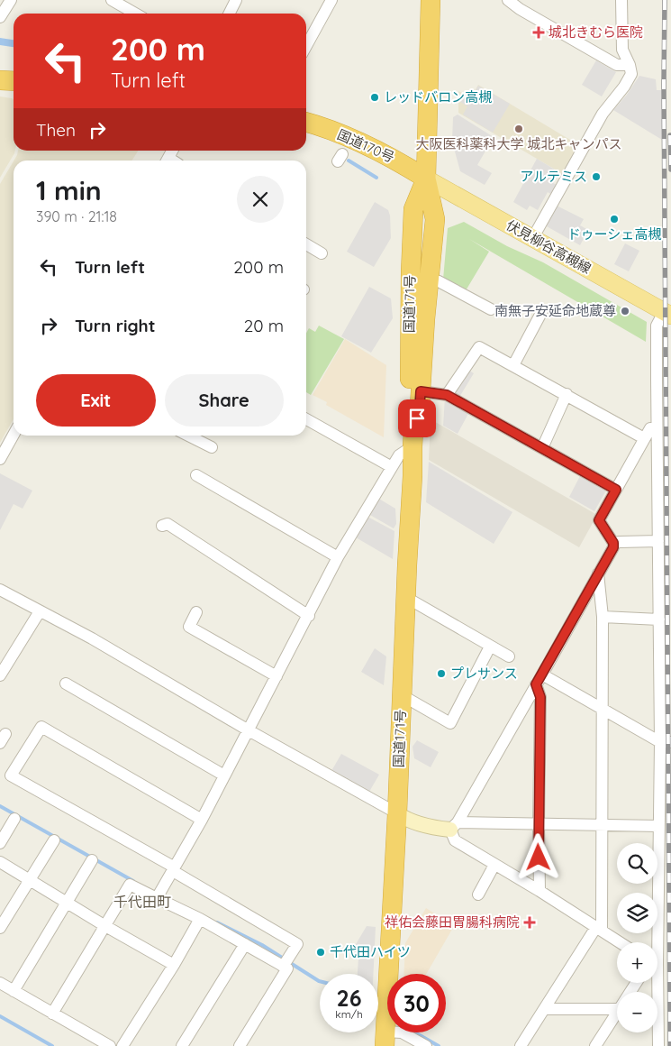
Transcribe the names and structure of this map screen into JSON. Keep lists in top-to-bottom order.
{
  "streets": {
    "highway": ["国道170号", "国道171号"],
    "main road": ["伏見柳谷高槻線"]
  },
  "crossings": [
    ["国道170号", "伏見柳谷高槻線"],
    ["国道170号", "国道171号"],
    ["伏見柳谷高槻線", "国道171号"]
  ],
  "districts": ["千代田町"],
  "places": {
    "health": ["城北きむら医院", "祥佑会藤田胃腸科病院"],
    "other": [
      "レッドバロン高槻",
      "大阪医科薬科大学 城北キャンパス",
      "アルテミス",
      "ドゥーシェ高槻",
      "南無子安延命地蔵尊",
      "プレサンス",
      "千代田ハイツ"
    ]
  },
  "page": {
    "turn": ["200 m", "Turn left"],
    "then": "Then",
    "heading": ["1 min", "390 m · 21:18"],
    "list": [
      {
        "name": "Turn left",
        "value": "200 m"
      },
      {
        "name": "Turn right",
        "value": "20 m"
      }
    ],
    "buttons": ["Exit", "Share"],
    "map_buttons": ["+", "−"],
    "speed": "26 km/h",
    "limit": "30"
  }
}
